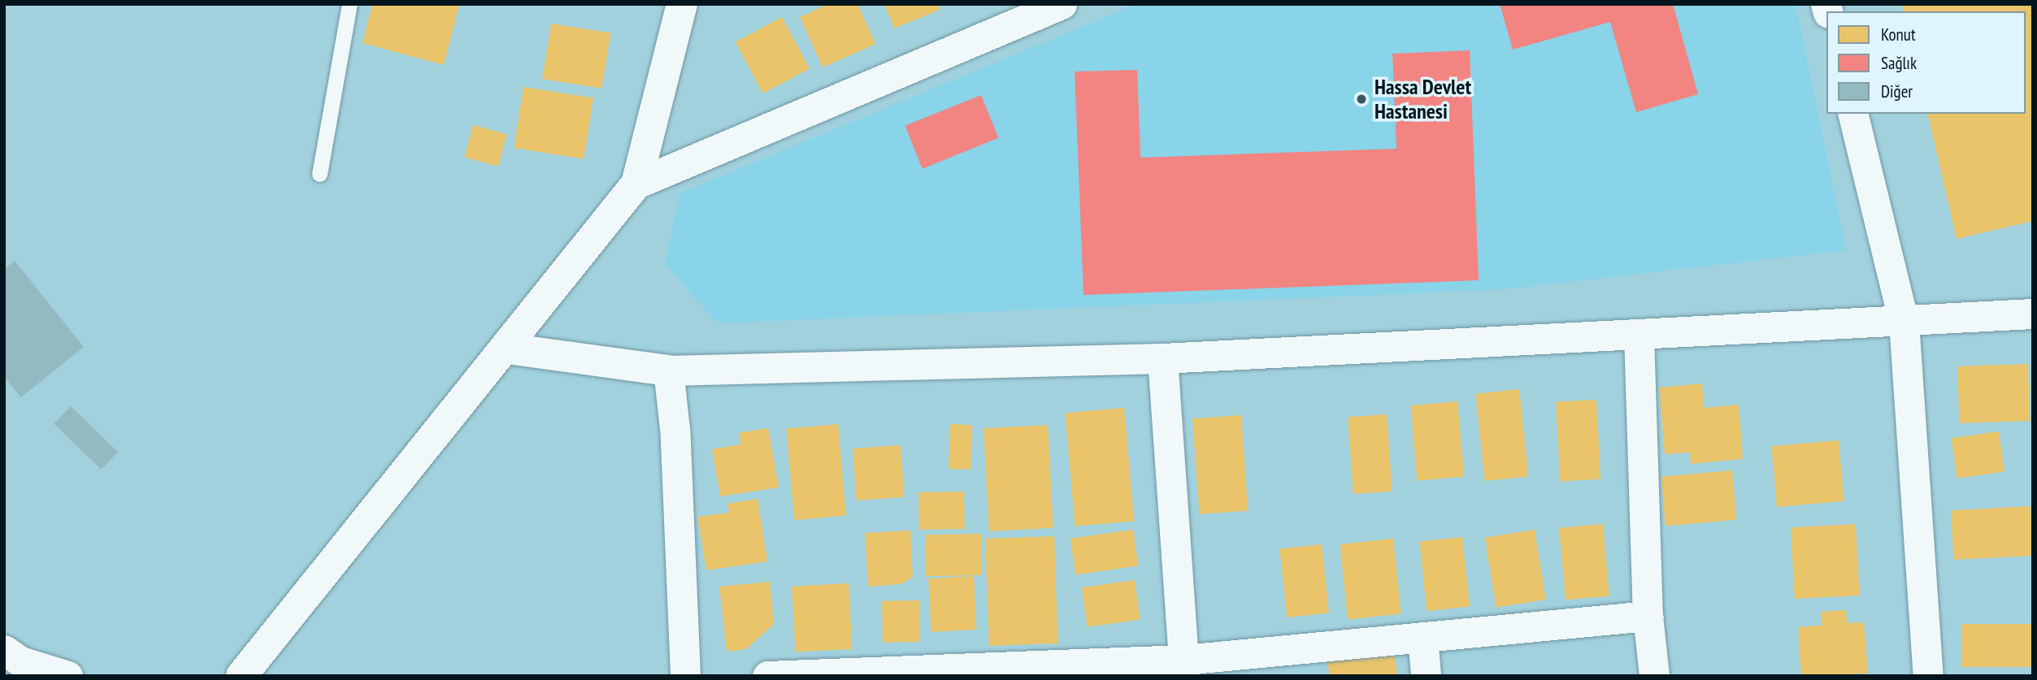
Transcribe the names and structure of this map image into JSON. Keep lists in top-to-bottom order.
{
  "places": ["Hassa Devlet Hastanesi"],
  "legend": ["Konut", "Sağlık", "Diğer"]
}
